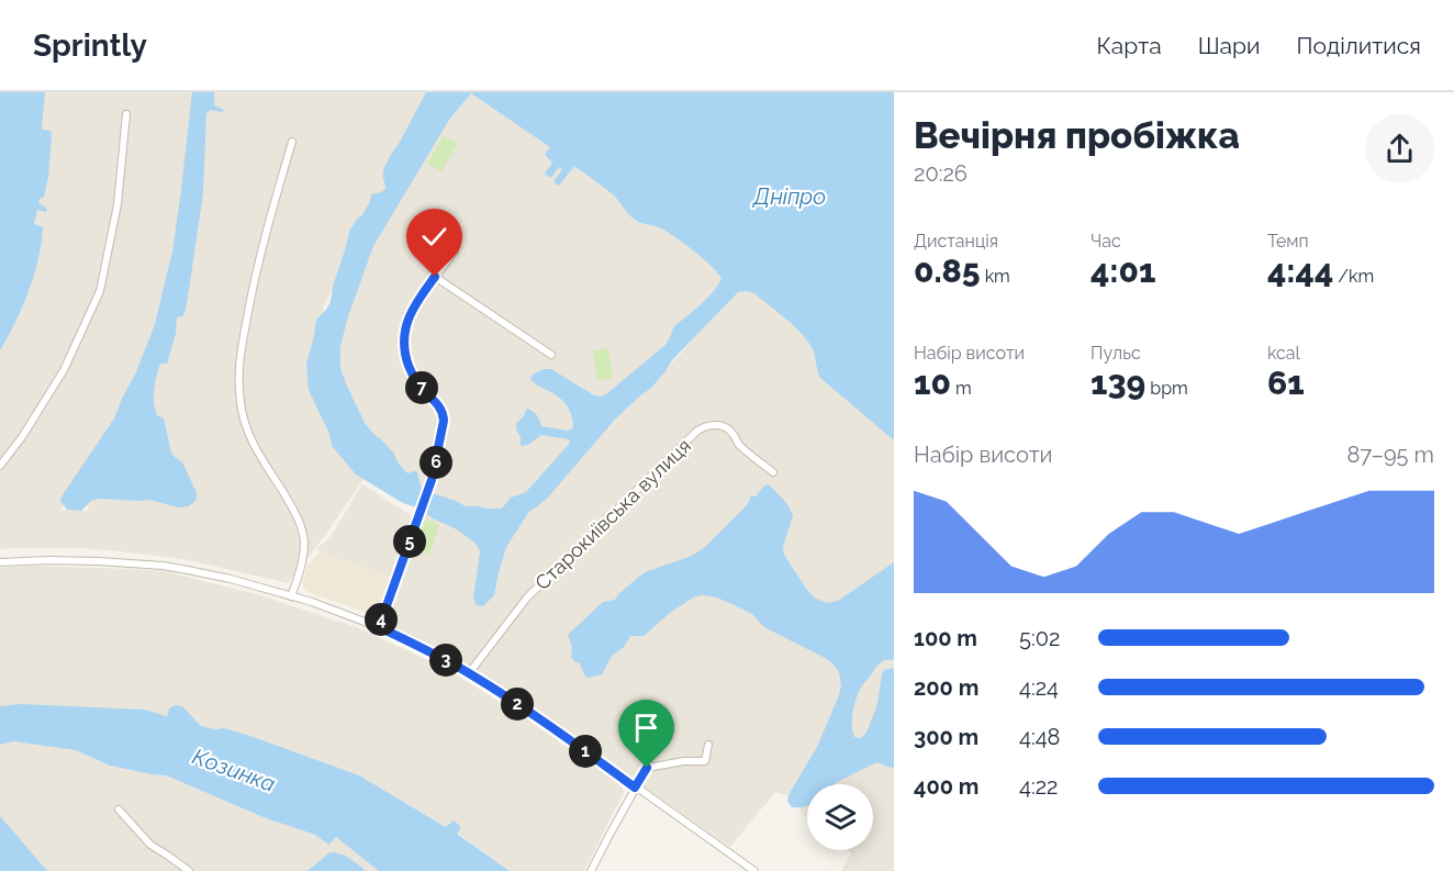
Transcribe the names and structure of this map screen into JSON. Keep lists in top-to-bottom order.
{
  "streets": {
    "street": ["Старокиївська вулиця"]
  },
  "water": ["Дніпро", "Козинка"],
  "page": {
    "header": "Sprintly",
    "nav": ["Карта", "Шари", "Поділитися"],
    "heading": ["Вечірня пробіжка", "20:26"],
    "stats": [
      ["Дистанція", "0.85 km"],
      ["Час", "4:01"],
      ["Темп", "4:44 /km"],
      ["Набір висоти", "10 m"],
      ["Пульс", "139 bpm"],
      ["kcal", "61"]
    ],
    "pins": [
      "7",
      "6",
      "5",
      "4",
      "3",
      "2",
      "1"
    ],
    "chart": ["Набір висоти", "87–95 m"],
    "list": [
      {
        "name": "100 m",
        "note": "5:02"
      },
      {
        "name": "200 m",
        "note": "4:24"
      },
      {
        "name": "300 m",
        "note": "4:48"
      },
      {
        "name": "400 m",
        "note": "4:22"
      }
    ]
  }
}
